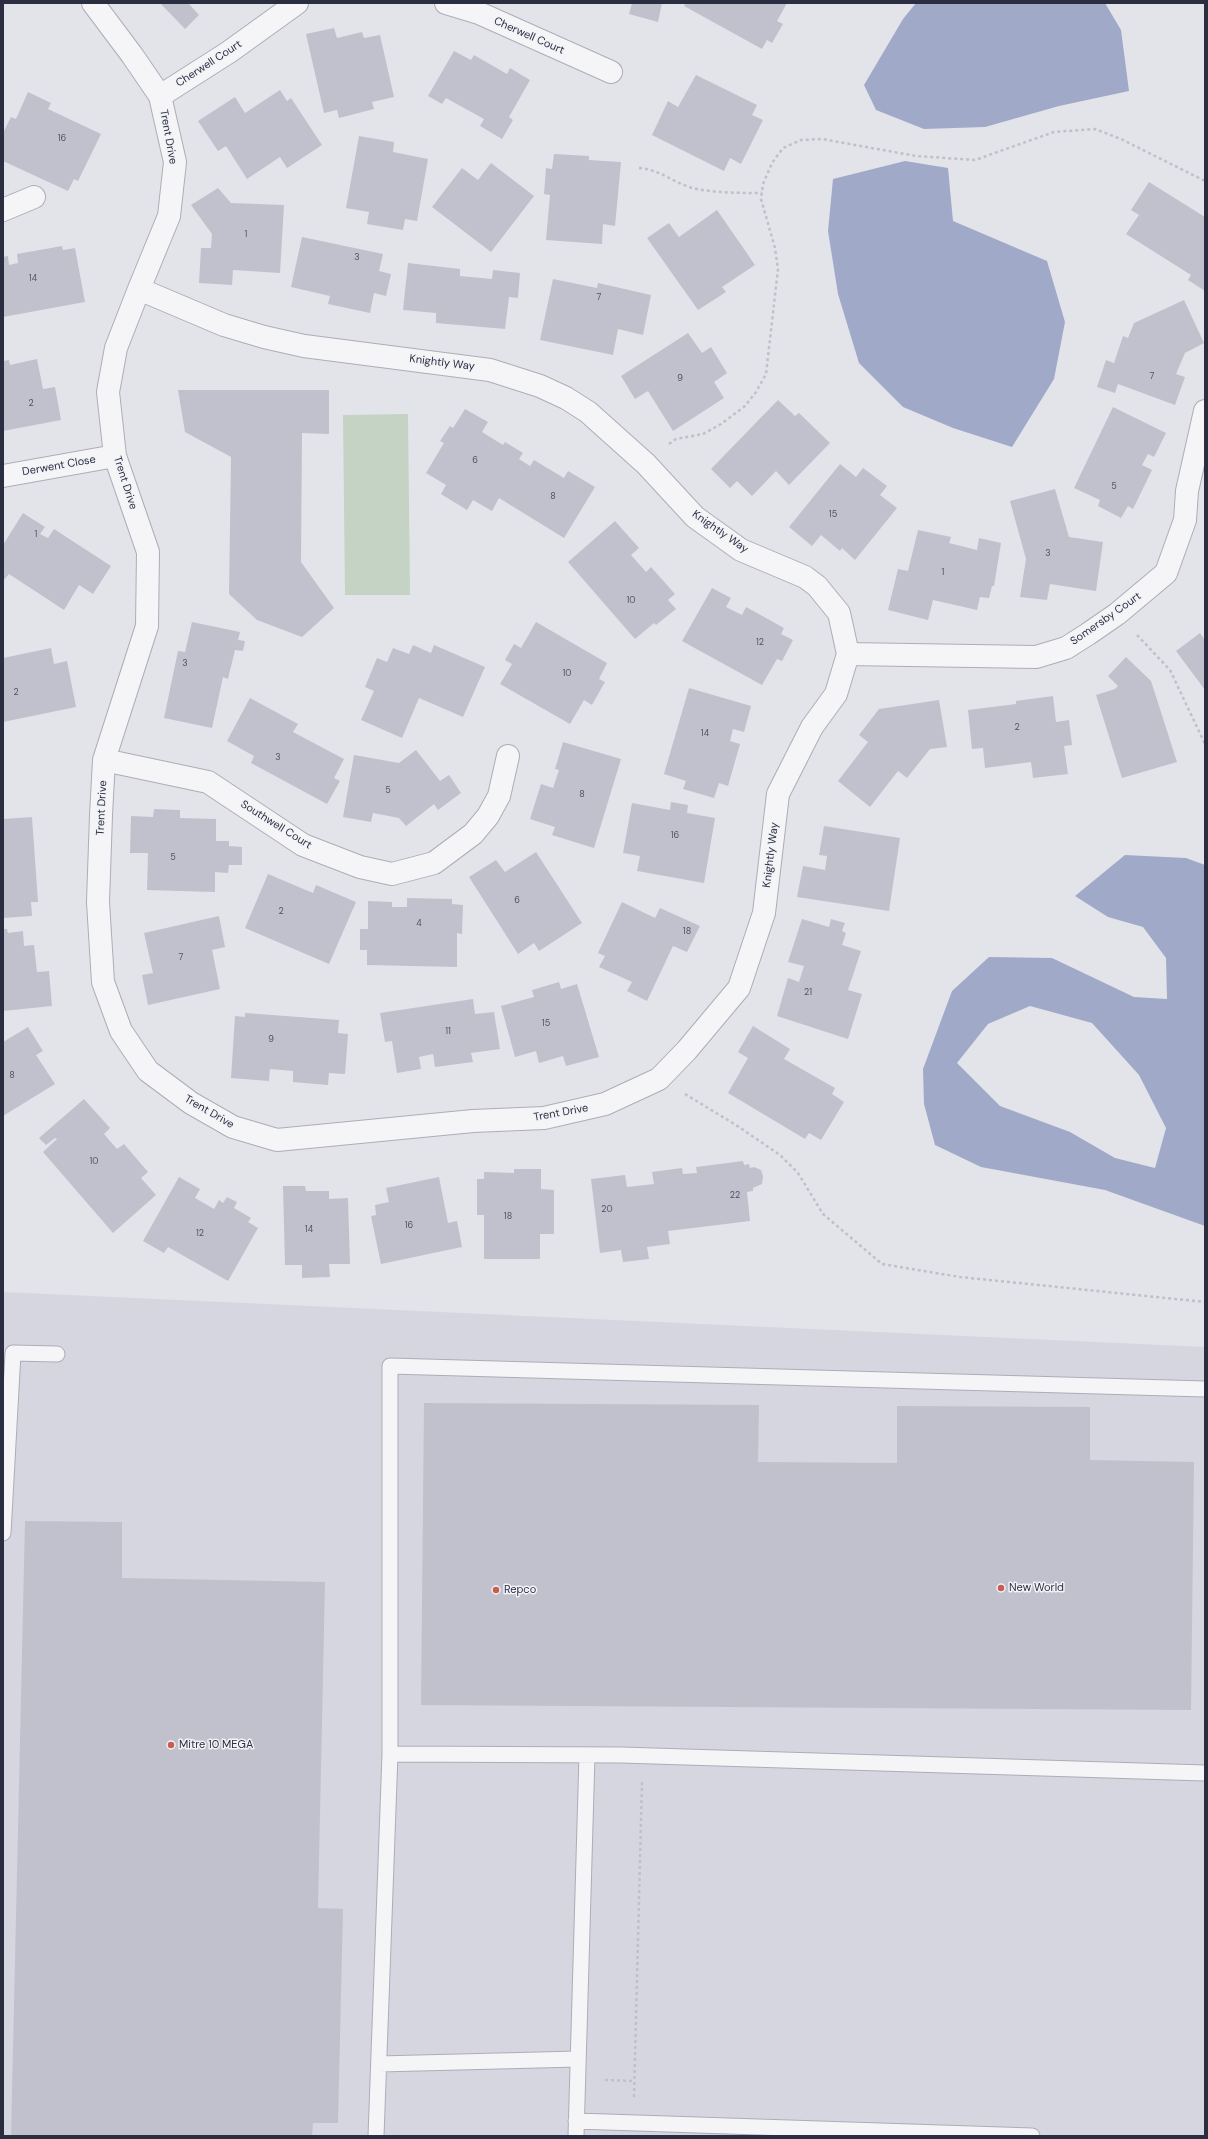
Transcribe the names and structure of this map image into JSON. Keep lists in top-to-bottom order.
{
  "streets": {
    "street": [
      "Cherwell Court",
      "Trent Drive",
      "Knightly Way",
      "Derwent Close",
      "Somersby Court",
      "Southwell Court"
    ]
  },
  "crossings": [
    ["Cherwell Court", "Trent Drive"],
    ["Trent Drive", "Knightly Way"],
    ["Trent Drive", "Derwent Close"],
    ["Trent Drive", "Southwell Court"],
    ["Knightly Way", "Somersby Court"]
  ],
  "places": ["New World", "Repco", "Mitre 10 MEGA"],
  "house_numbers": [
    "16",
    "1",
    "3",
    "14",
    "7",
    "7",
    "9",
    "2",
    "6",
    "5",
    "8",
    "15",
    "1",
    "3",
    "1",
    "10",
    "12",
    "3",
    "10",
    "2",
    "2",
    "14",
    "3",
    "5",
    "8",
    "16",
    "5",
    "6",
    "2",
    "4",
    "18",
    "7",
    "21",
    "15",
    "11",
    "9",
    "8",
    "10",
    "22",
    "20",
    "18",
    "16",
    "14",
    "12"
  ]
}
